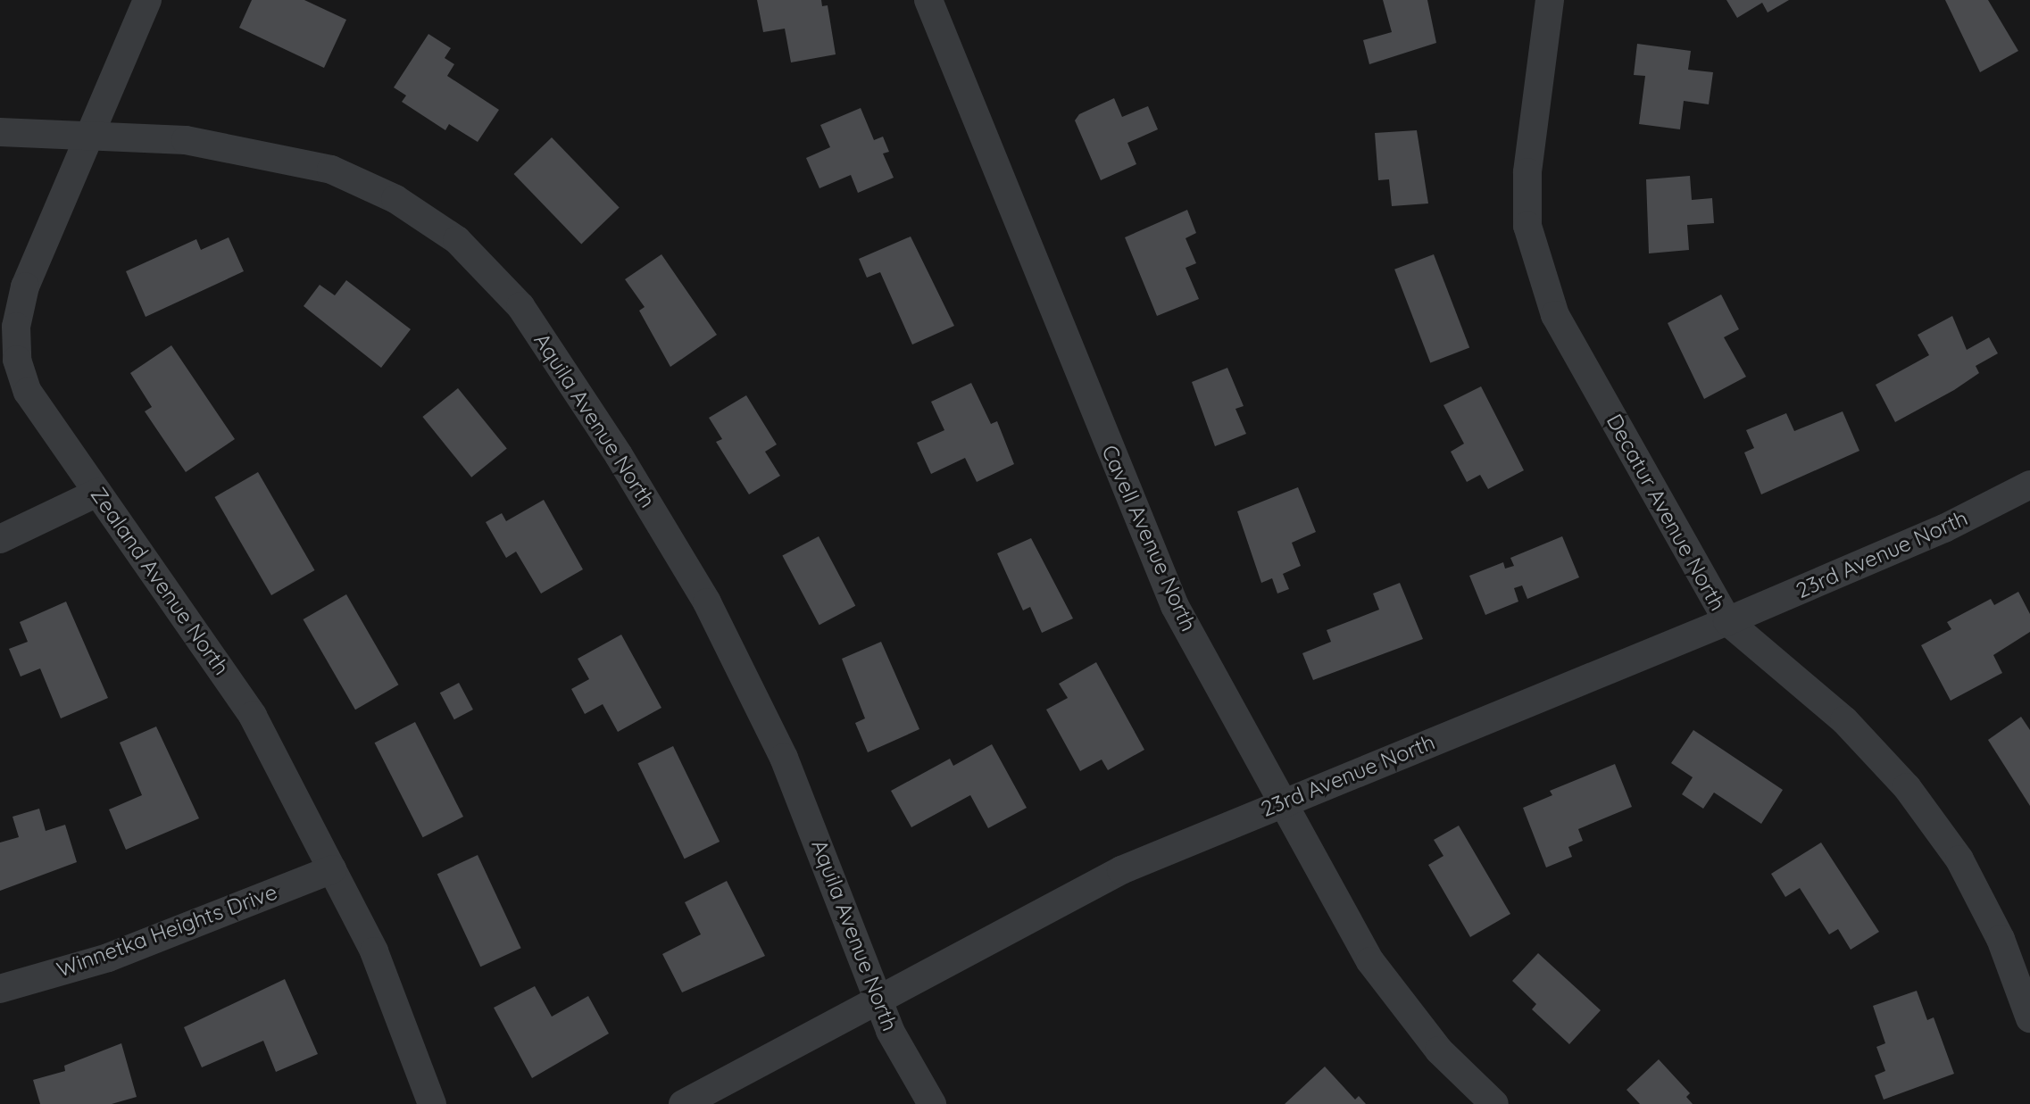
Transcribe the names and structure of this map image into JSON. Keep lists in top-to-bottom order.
{
  "streets": {
    "street": [
      "Aquila Avenue North",
      "Decatur Avenue North",
      "Cavell Avenue North",
      "23rd Avenue North",
      "Zealand Avenue North",
      "Winnetka Heights Drive"
    ]
  },
  "crossings": [
    ["Aquila Avenue North", "23rd Avenue North"],
    ["Aquila Avenue North", "Zealand Avenue North"],
    ["Decatur Avenue North", "23rd Avenue North"],
    ["Cavell Avenue North", "23rd Avenue North"],
    ["Zealand Avenue North", "Winnetka Heights Drive"]
  ]
}
